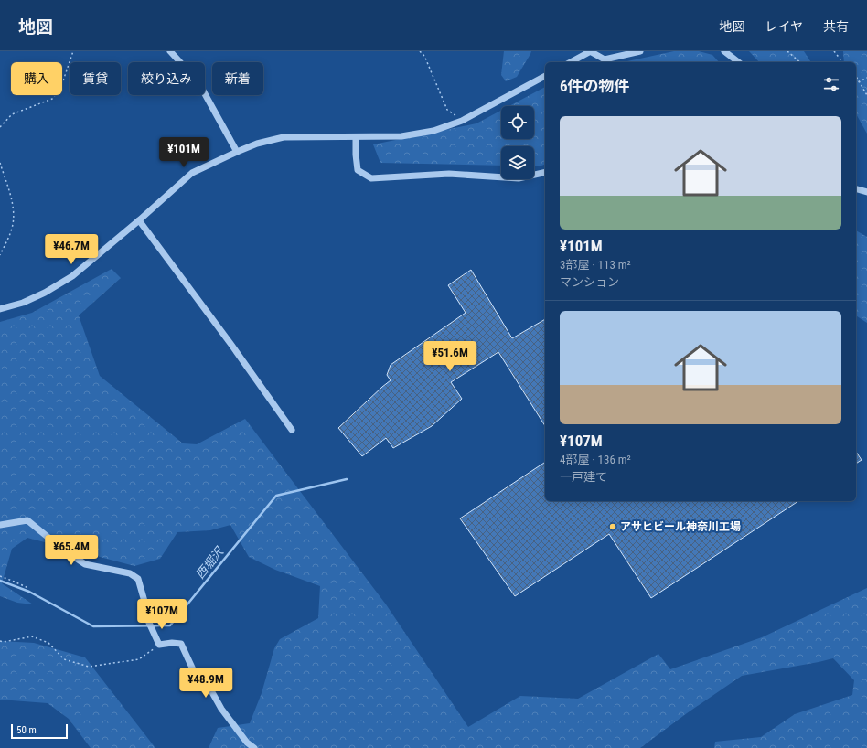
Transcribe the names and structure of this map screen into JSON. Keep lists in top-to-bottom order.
{
  "water": ["西堀沢"],
  "places": ["アサヒビール神奈川工場"],
  "scale_bar": "50 m",
  "page": {
    "header": "地図",
    "nav": ["地図", "レイヤ", "共有"],
    "chip": [
      "購入",
      "賃貸",
      "絞り込み",
      "新着"
    ],
    "heading": "6件の物件",
    "list": [
      {
        "name": "¥101M",
        "note": "3部屋 · 113 m² · マンション"
      },
      {
        "name": "¥107M",
        "note": "4部屋 · 136 m² · 一戸建て"
      }
    ],
    "price": [
      "¥101M",
      "¥46.7M",
      "¥51.6M",
      "¥65.4M",
      "¥107M",
      "¥48.9M"
    ],
    "scale": "50 m"
  }
}
